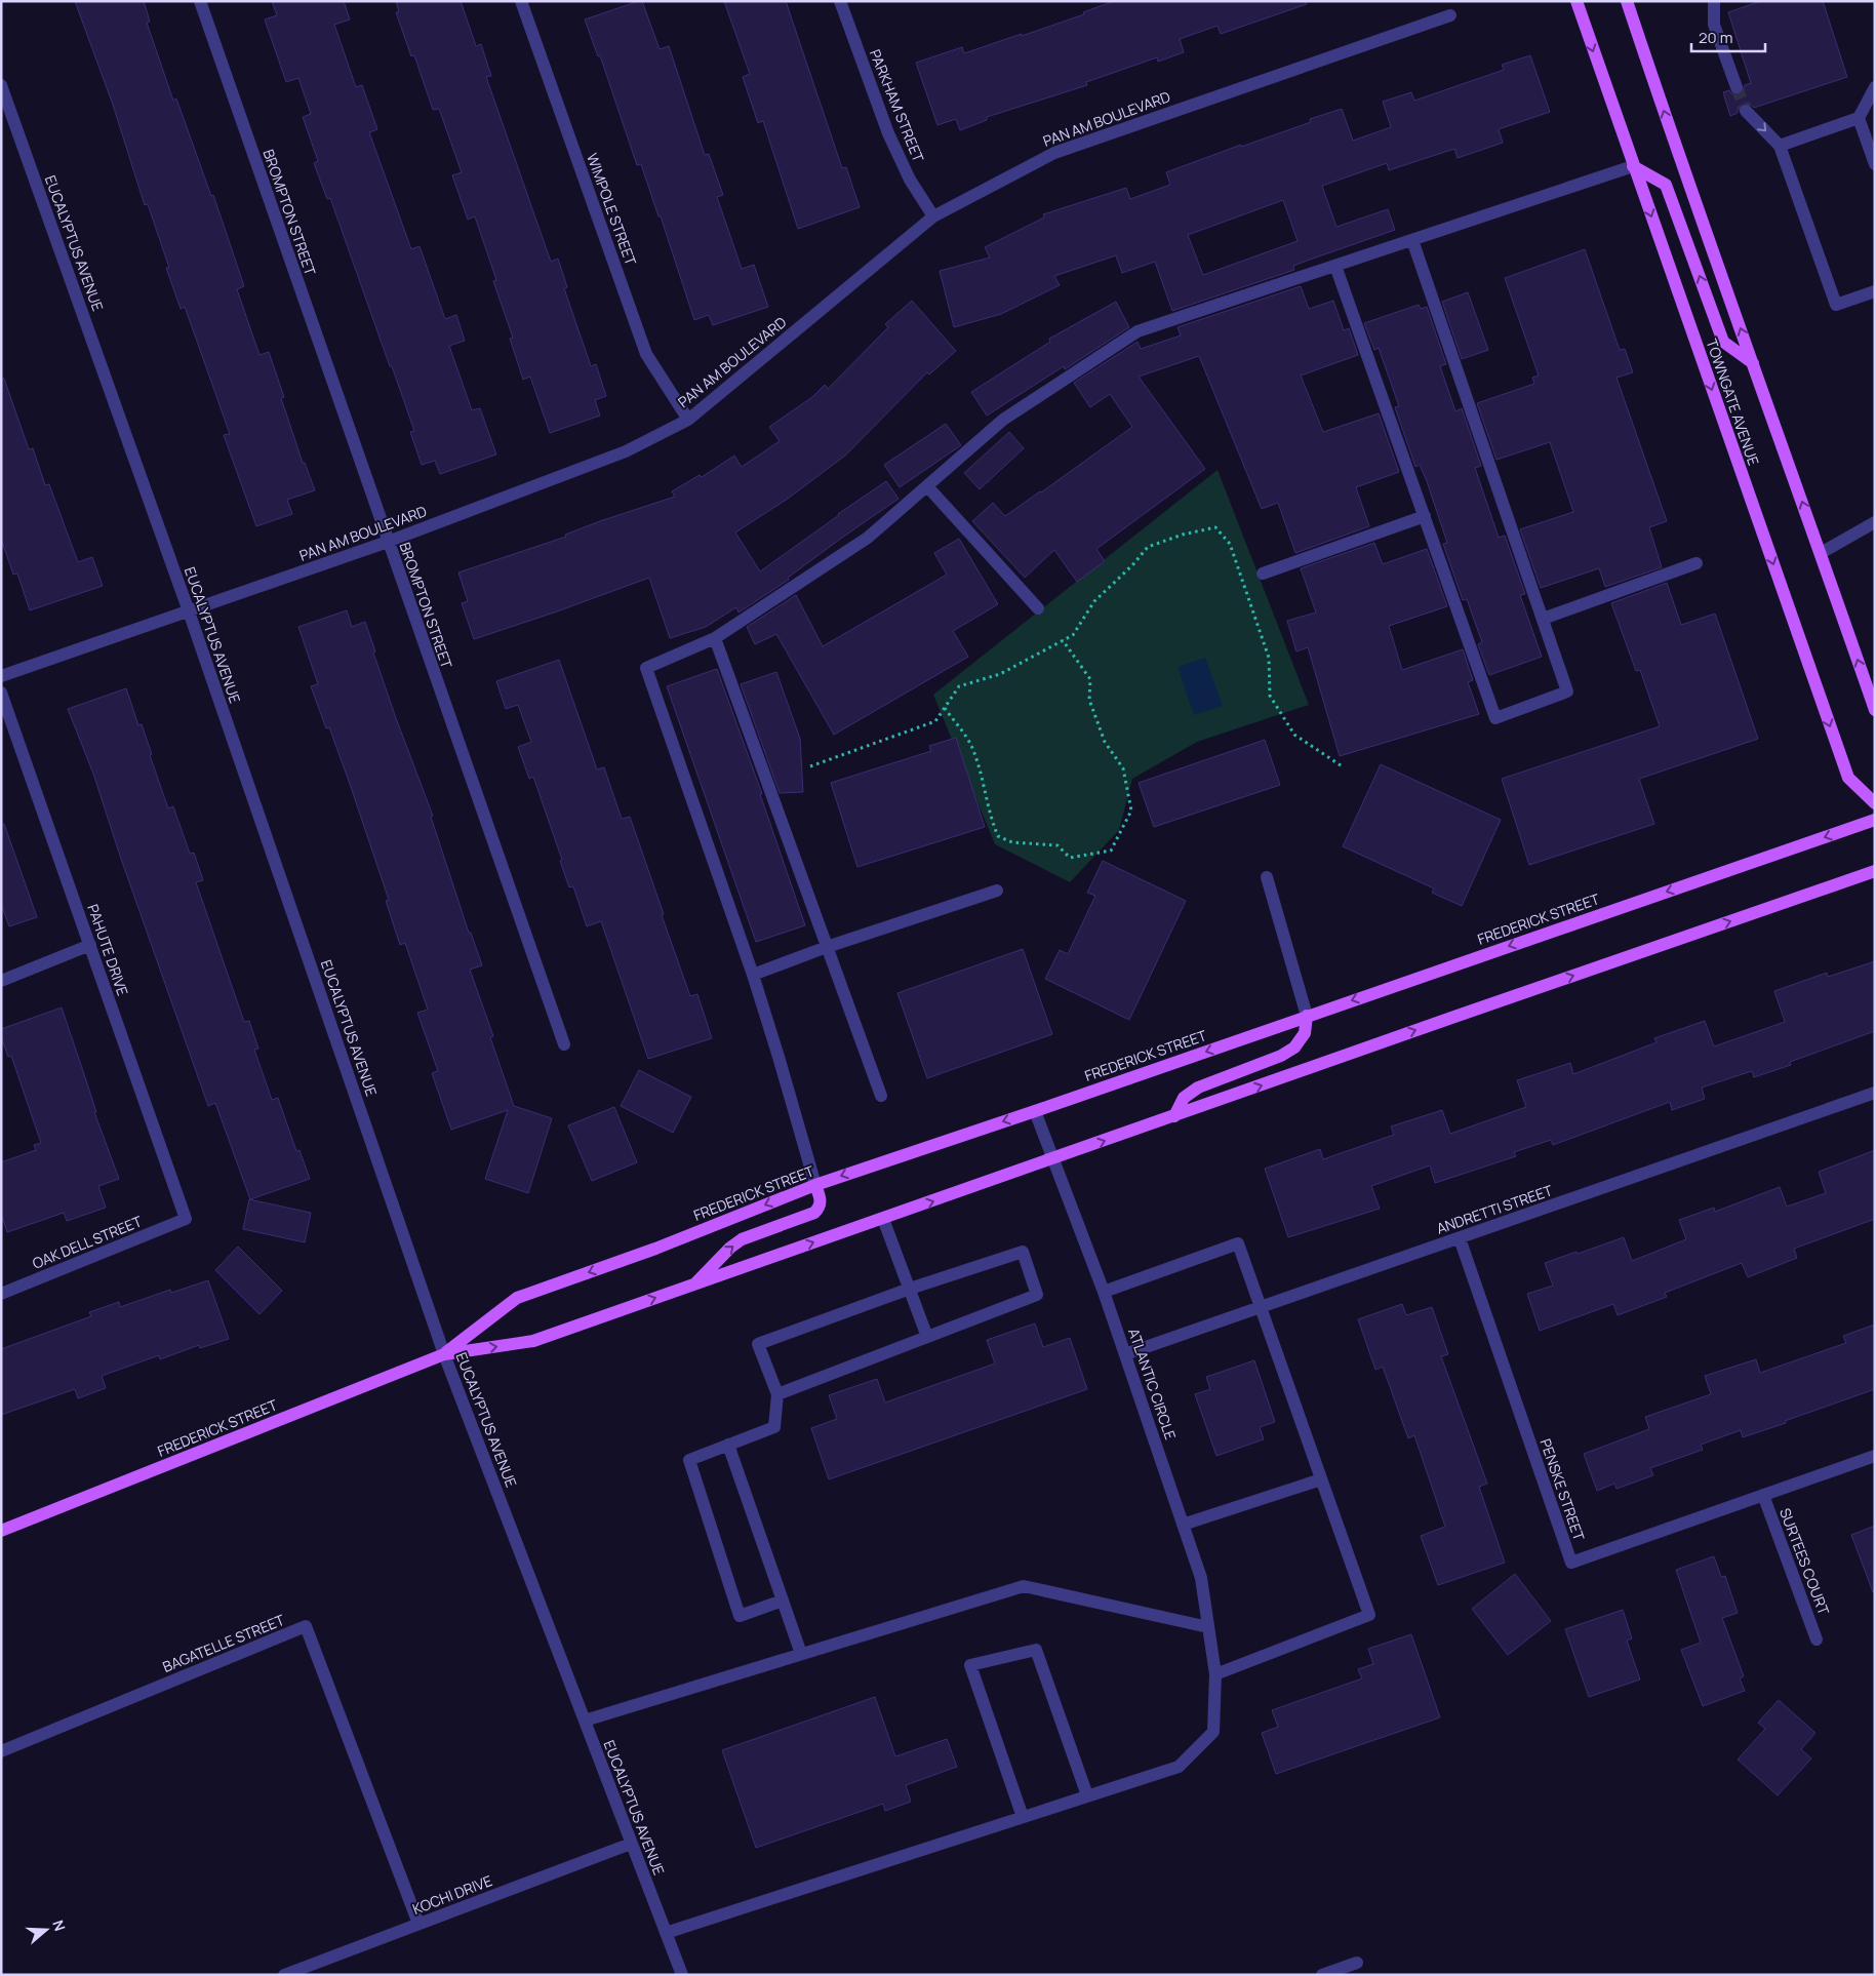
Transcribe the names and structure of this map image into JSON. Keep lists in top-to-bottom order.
{
  "streets": {
    "main road": ["TOWNGATE AVENUE", "FREDERICK STREET"],
    "street": [
      "PARKHAM STREET",
      "PAN AM BOULEVARD",
      "WIMPOLE STREET",
      "BROMPTON STREET",
      "EUCALYPTUS AVENUE",
      "PAHUTE DRIVE",
      "ANDRETTI STREET",
      "OAK DELL STREET",
      "ATLANTIC CIRCLE",
      "PENSKE STREET",
      "SURTEES COURT",
      "BAGATELLE STREET",
      "KOCHI DRIVE"
    ]
  },
  "crossings": [
    ["PARKHAM STREET", "PAN AM BOULEVARD"],
    ["PAN AM BOULEVARD", "WIMPOLE STREET"],
    ["PAN AM BOULEVARD", "BROMPTON STREET"],
    ["PAN AM BOULEVARD", "EUCALYPTUS AVENUE"],
    ["EUCALYPTUS AVENUE", "FREDERICK STREET"],
    ["EUCALYPTUS AVENUE", "ATLANTIC CIRCLE"],
    ["EUCALYPTUS AVENUE", "KOCHI DRIVE"],
    ["FREDERICK STREET", "ATLANTIC CIRCLE"],
    ["PAHUTE DRIVE", "OAK DELL STREET"],
    ["ANDRETTI STREET", "ATLANTIC CIRCLE"],
    ["ANDRETTI STREET", "PENSKE STREET"],
    ["PENSKE STREET", "SURTEES COURT"],
    ["BAGATELLE STREET", "KOCHI DRIVE"]
  ],
  "scale_bar": "20 m",
  "north": "right"
}
